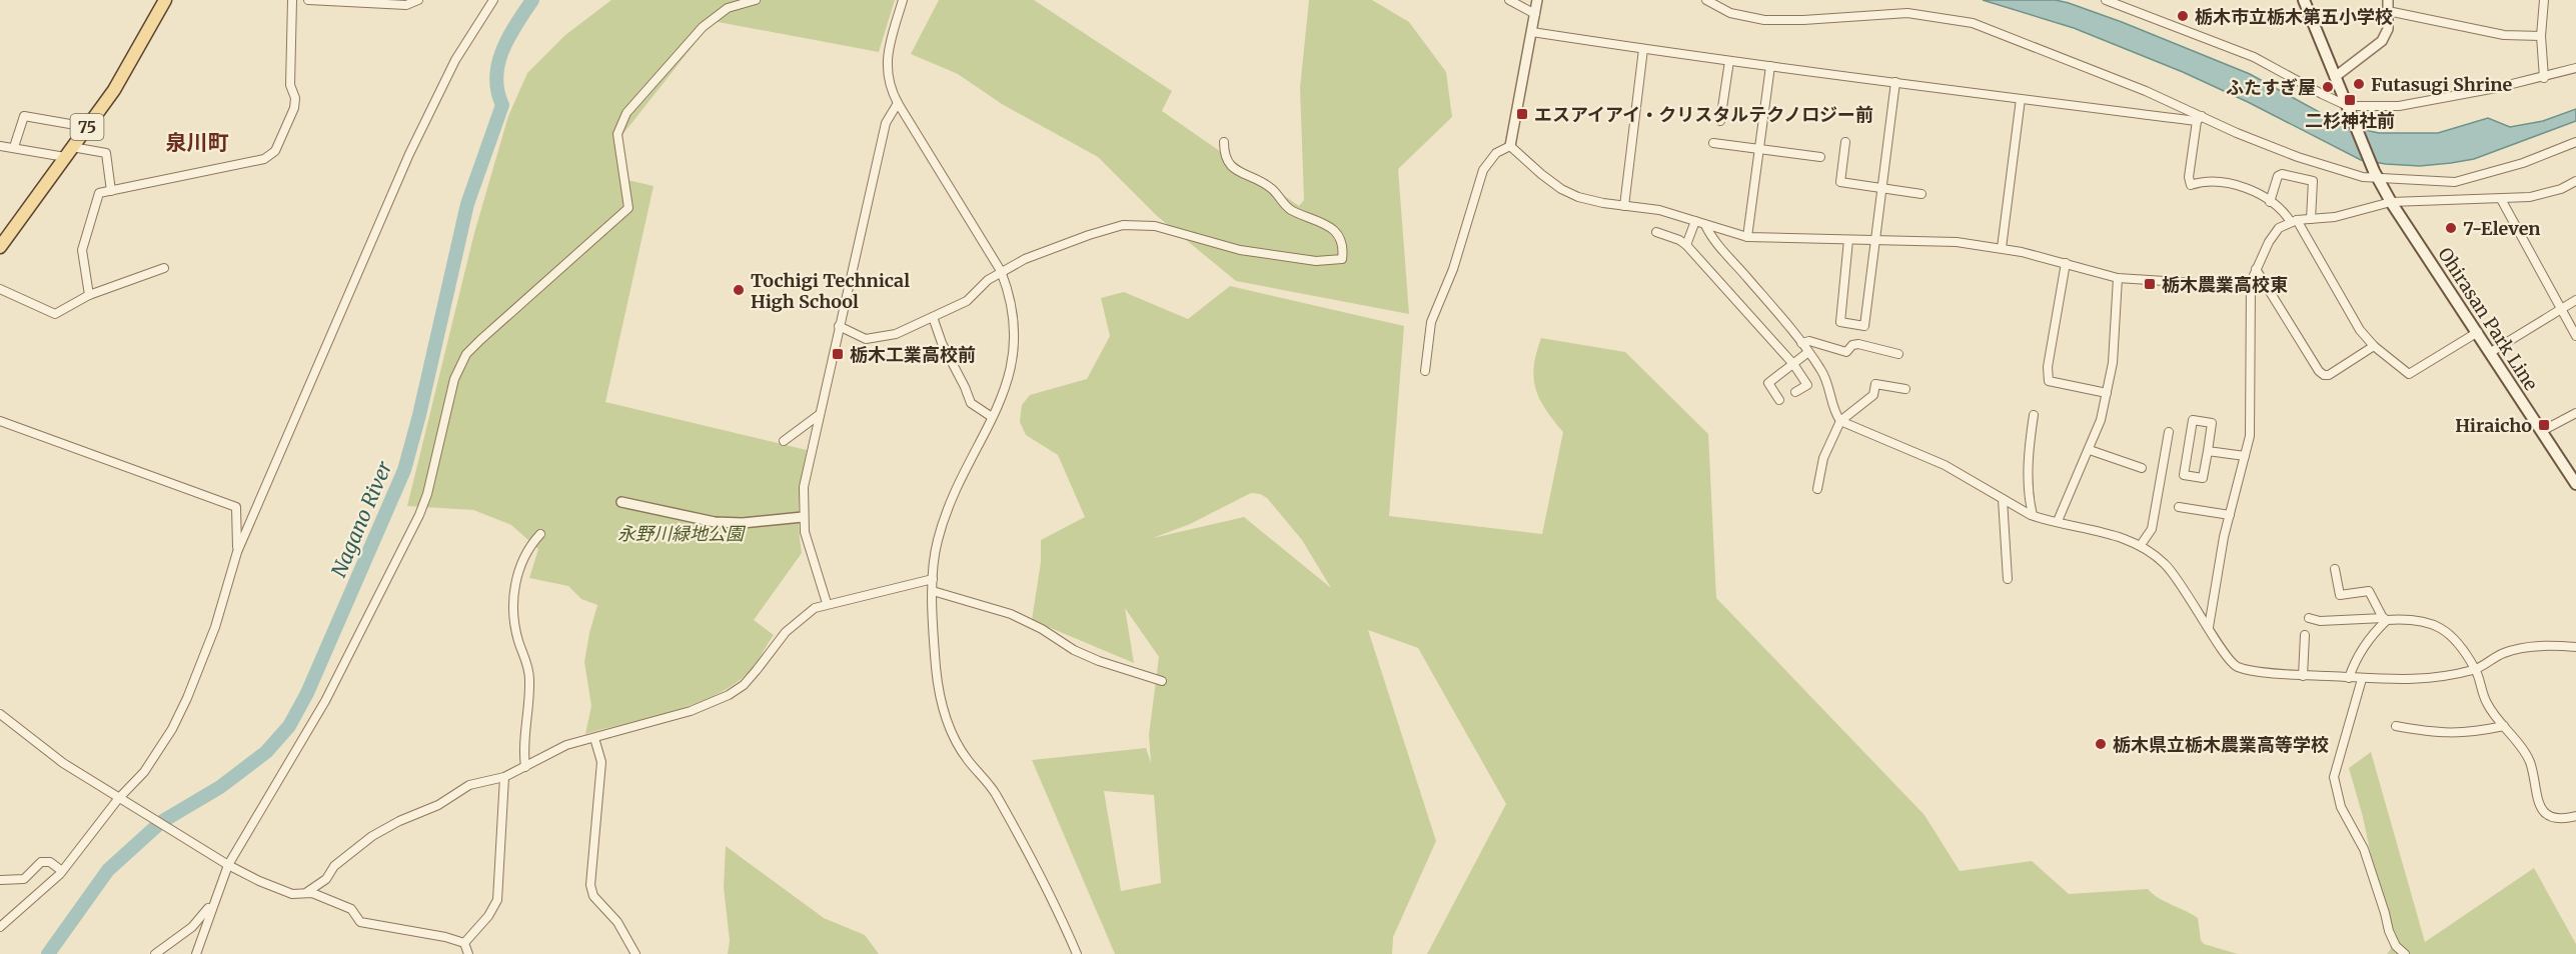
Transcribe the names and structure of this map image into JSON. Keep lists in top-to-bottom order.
{
  "streets": {
    "main road": ["75", "Ohirasan Park Line"]
  },
  "districts": ["泉川町"],
  "water": ["Nagano River"],
  "parks": ["永野川緑地公園"],
  "places": {
    "other": [
      "栃木市立栃木第五小学校",
      "Futasugi Shrine",
      "ふたすぎ屋",
      "7-Eleven",
      "Tochigi Technical High School",
      "栃木県立栃木農業高等学校"
    ],
    "transit": [
      "二杉神社前",
      "エスアイアイ・クリスタルテクノロジー前",
      "栃木農業高校東",
      "栃木工業高校前",
      "Hiraicho"
    ]
  }
}
